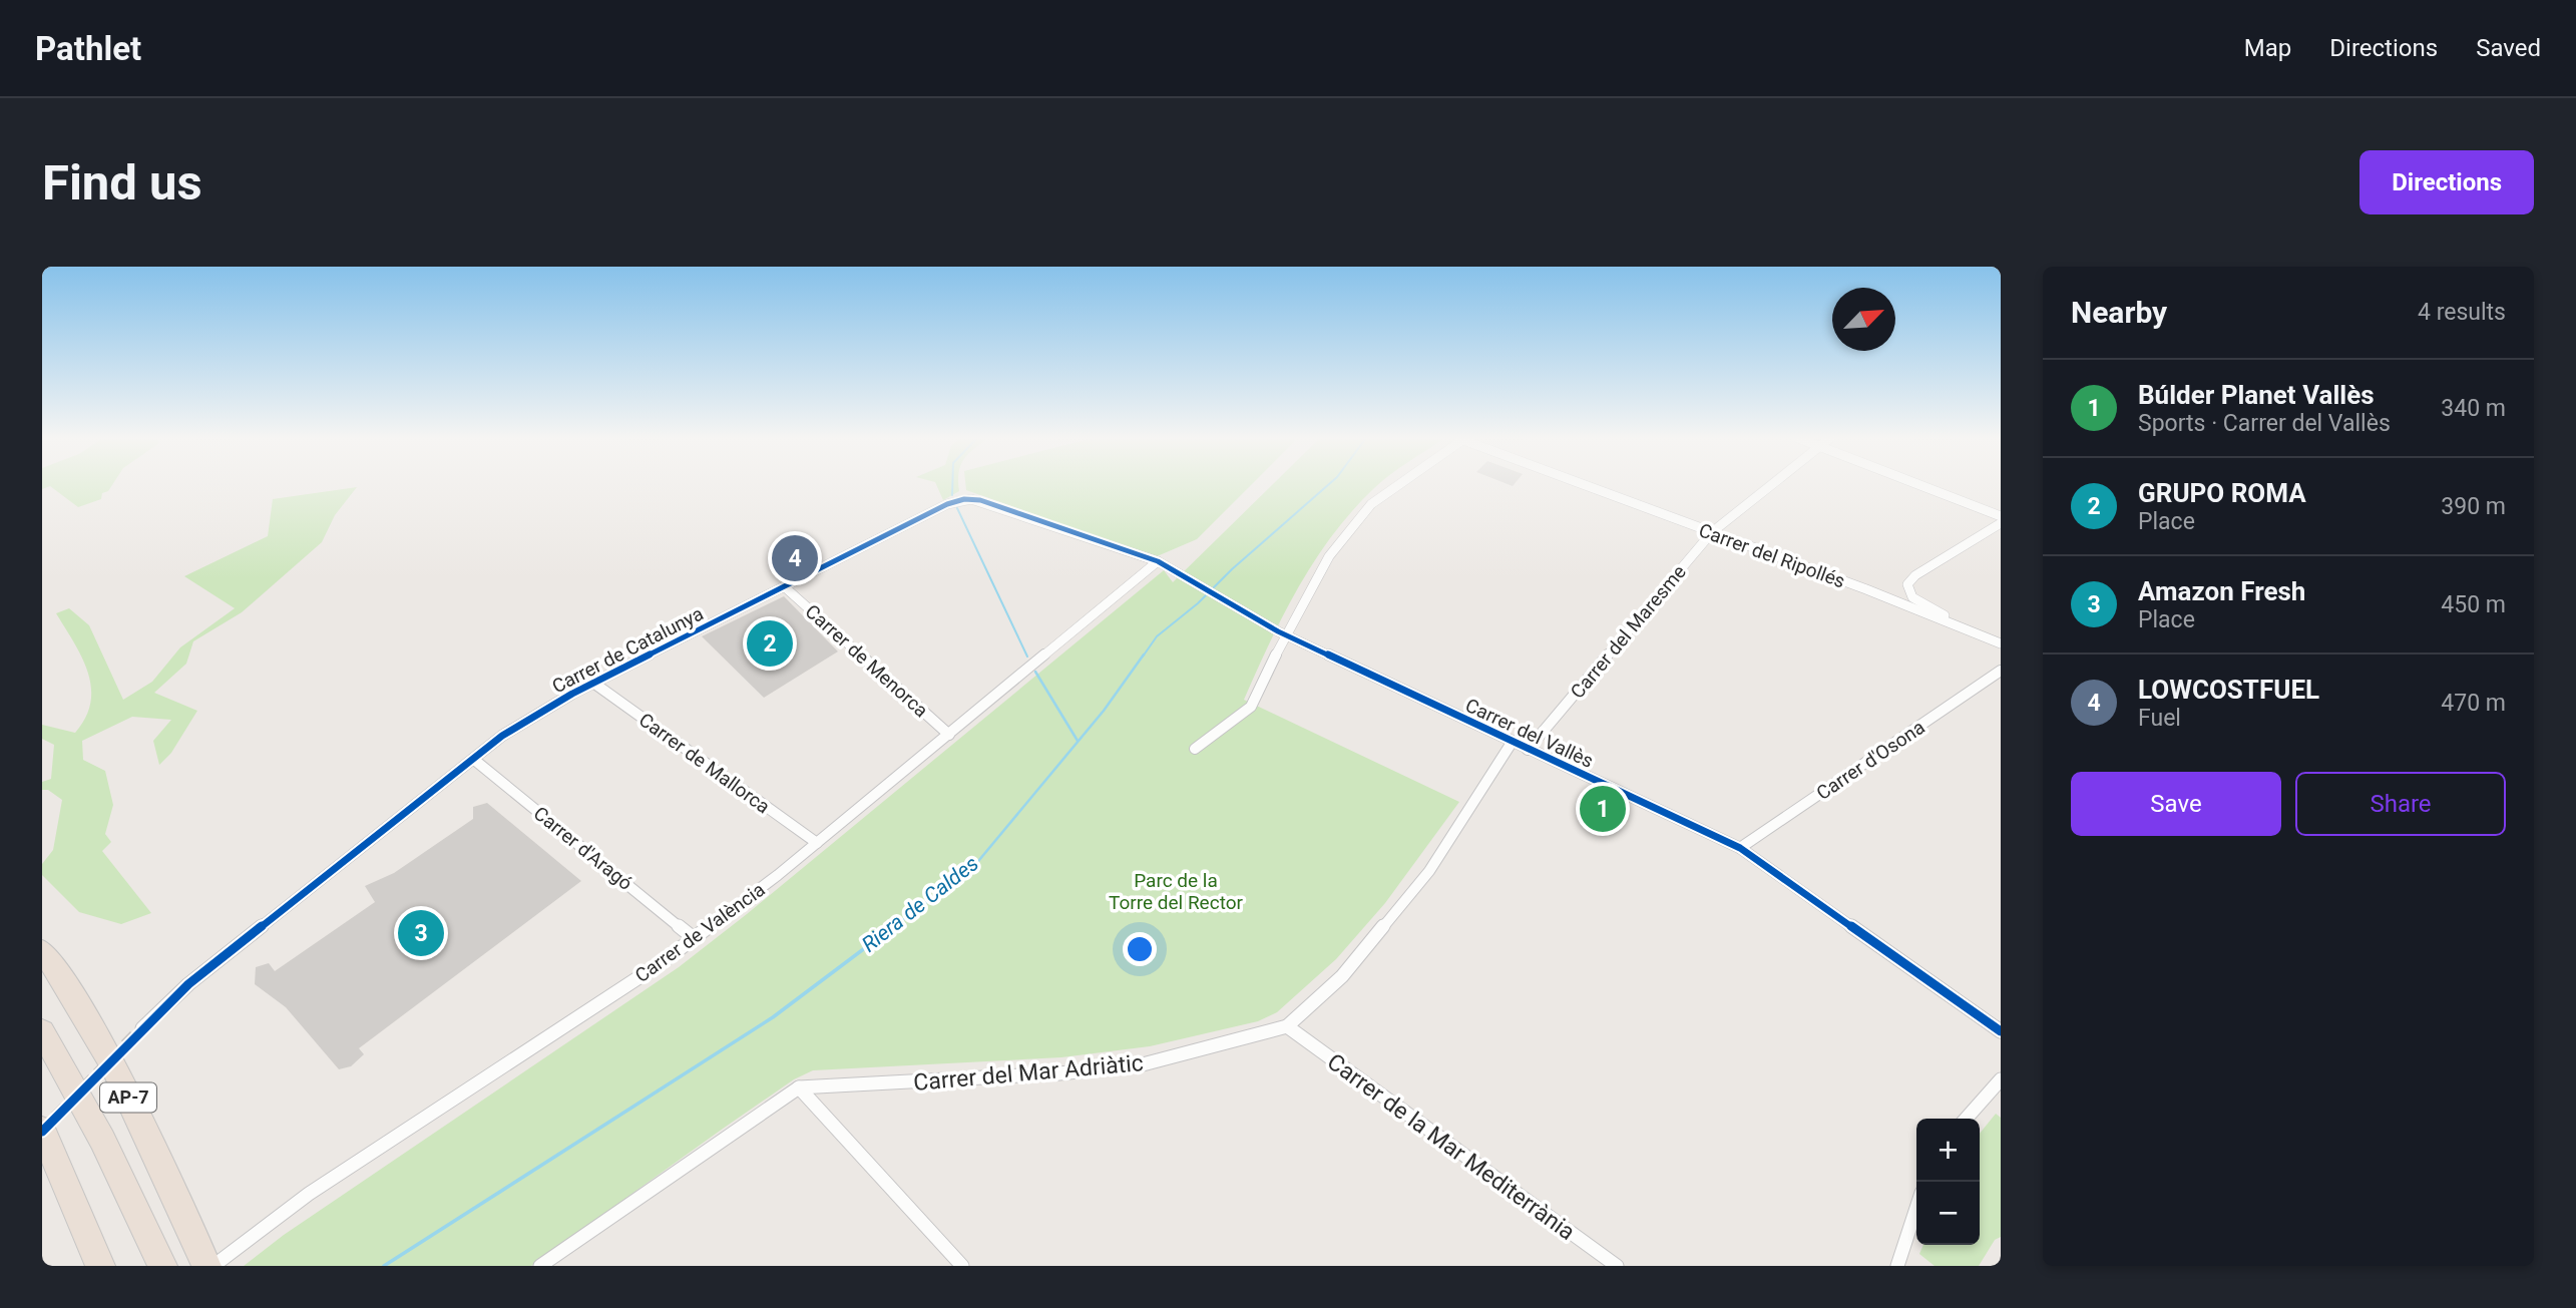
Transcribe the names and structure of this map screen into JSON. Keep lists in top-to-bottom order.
{
  "streets": {
    "highway": ["AP-7"],
    "street": [
      "Carrer del Ripollés",
      "Carrer del Maresme",
      "Carrer de Catalunya",
      "Carrer de Menorca",
      "Carrer del Vallès",
      "Carrer d'Osona",
      "Carrer de Mallorca",
      "Carrer d'Aragó",
      "Carrer de València",
      "Carrer del Mar Adriàtic",
      "Carrer de la Mar Mediterrània"
    ]
  },
  "crossings": [
    ["Carrer del Ripollés", "Carrer del Maresme"],
    ["Carrer del Maresme", "Carrer del Vallès"],
    ["Carrer de Catalunya", "Carrer de Menorca"],
    ["Carrer de Catalunya", "Carrer del Vallès"],
    ["Carrer de Catalunya", "Carrer de Mallorca"],
    ["Carrer de Catalunya", "Carrer d'Aragó"],
    ["Carrer de Catalunya", "Carrer de València"],
    ["Carrer de Menorca", "Carrer de València"],
    ["Carrer del Vallès", "Carrer d'Osona"],
    ["Carrer del Vallès", "Carrer del Mar Adriàtic"],
    ["Carrer de Mallorca", "Carrer de València"],
    ["Carrer d'Aragó", "Carrer de València"],
    ["Carrer de València", "AP-7"],
    ["Carrer del Mar Adriàtic", "Carrer de la Mar Mediterrània"]
  ],
  "water": ["Riera de Caldes"],
  "parks": ["Parc de la Torre del Rector"],
  "north": "top right",
  "page": {
    "header": "Pathlet",
    "nav": ["Map", "Directions", "Saved"],
    "buttons": [
      "Directions",
      ["Save", "Share"]
    ],
    "title": "Find us",
    "heading": ["Nearby", "4 results"],
    "list": [
      {
        "mark": "1",
        "name": "Búlder Planet Vallès",
        "note": "Sports · Carrer del Vallès",
        "value": "340 m"
      },
      {
        "mark": "2",
        "name": "GRUPO ROMA",
        "note": "Place",
        "value": "390 m"
      },
      {
        "mark": "3",
        "name": "Amazon Fresh",
        "note": "Place",
        "value": "450 m"
      },
      {
        "mark": "4",
        "name": "LOWCOSTFUEL",
        "note": "Fuel",
        "value": "470 m"
      }
    ],
    "pins": [
      "4",
      "2",
      "1",
      "3"
    ],
    "map_buttons": ["+", "−"]
  }
}
